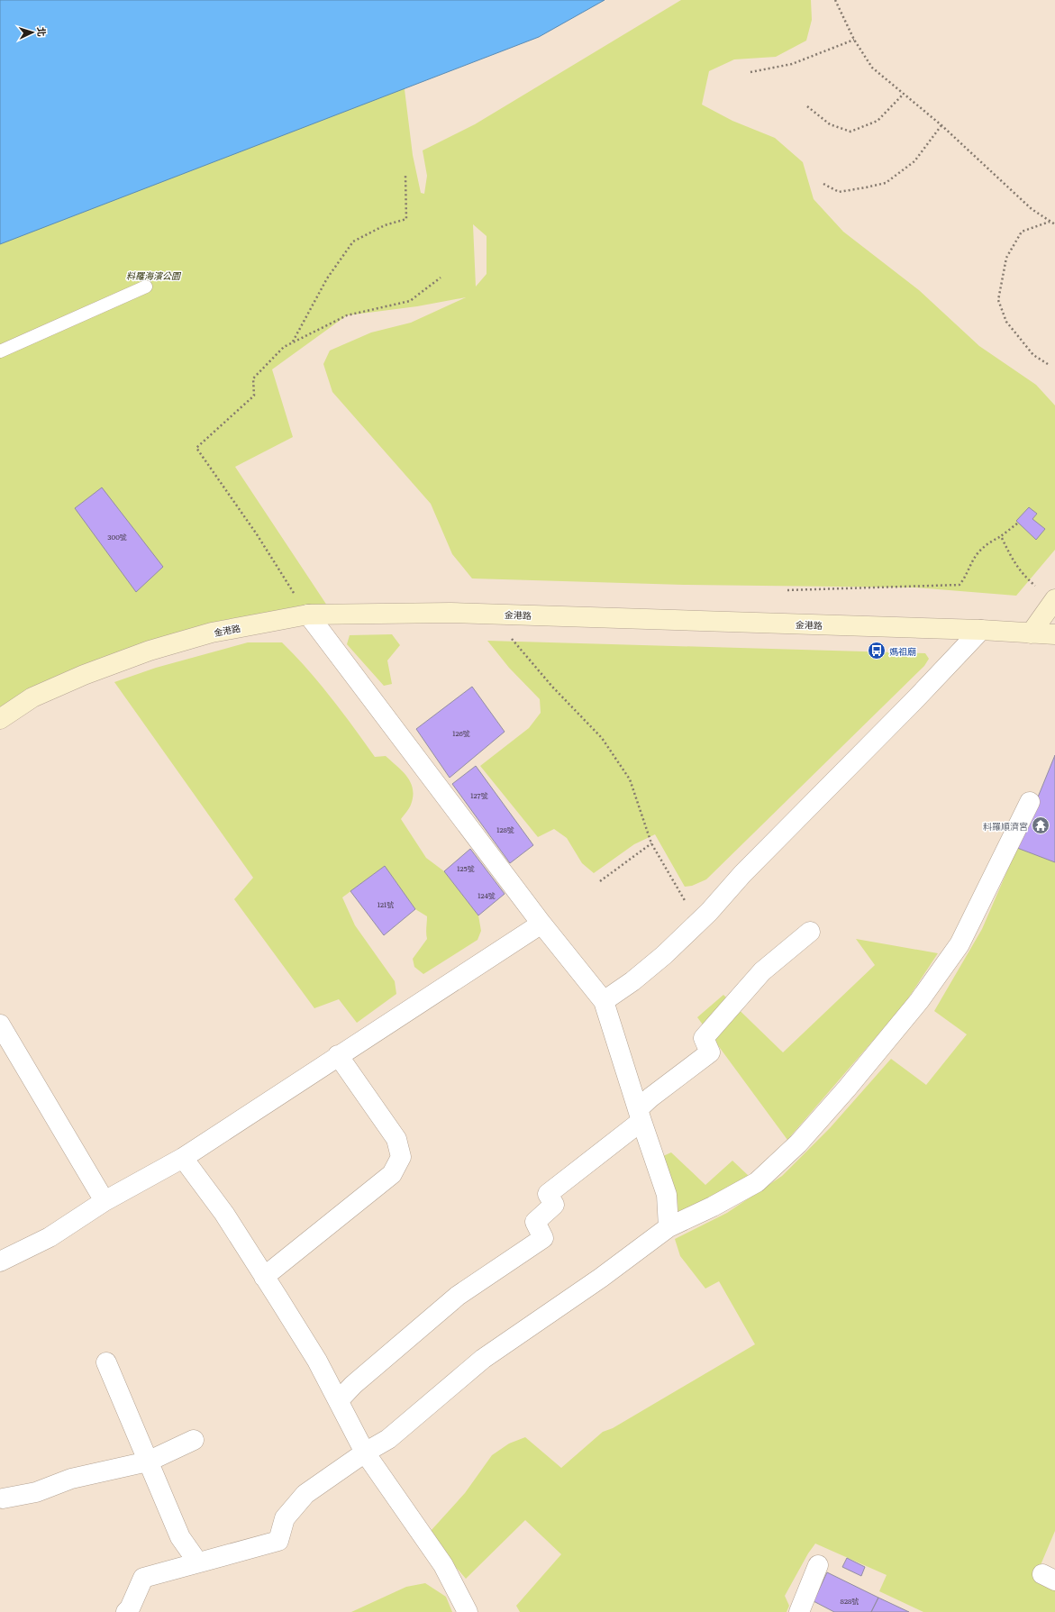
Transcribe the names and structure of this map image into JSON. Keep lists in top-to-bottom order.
{
  "streets": {
    "main road": ["金港路"]
  },
  "parks": ["料羅海濱公園"],
  "places": {
    "bus stop": ["媽祖廟"],
    "temple": ["料羅順濟宮"]
  },
  "house_numbers": [
    "300號",
    "126號",
    "127號",
    "128號",
    "125號",
    "124號",
    "121號",
    "828號"
  ],
  "north": "right"
}
